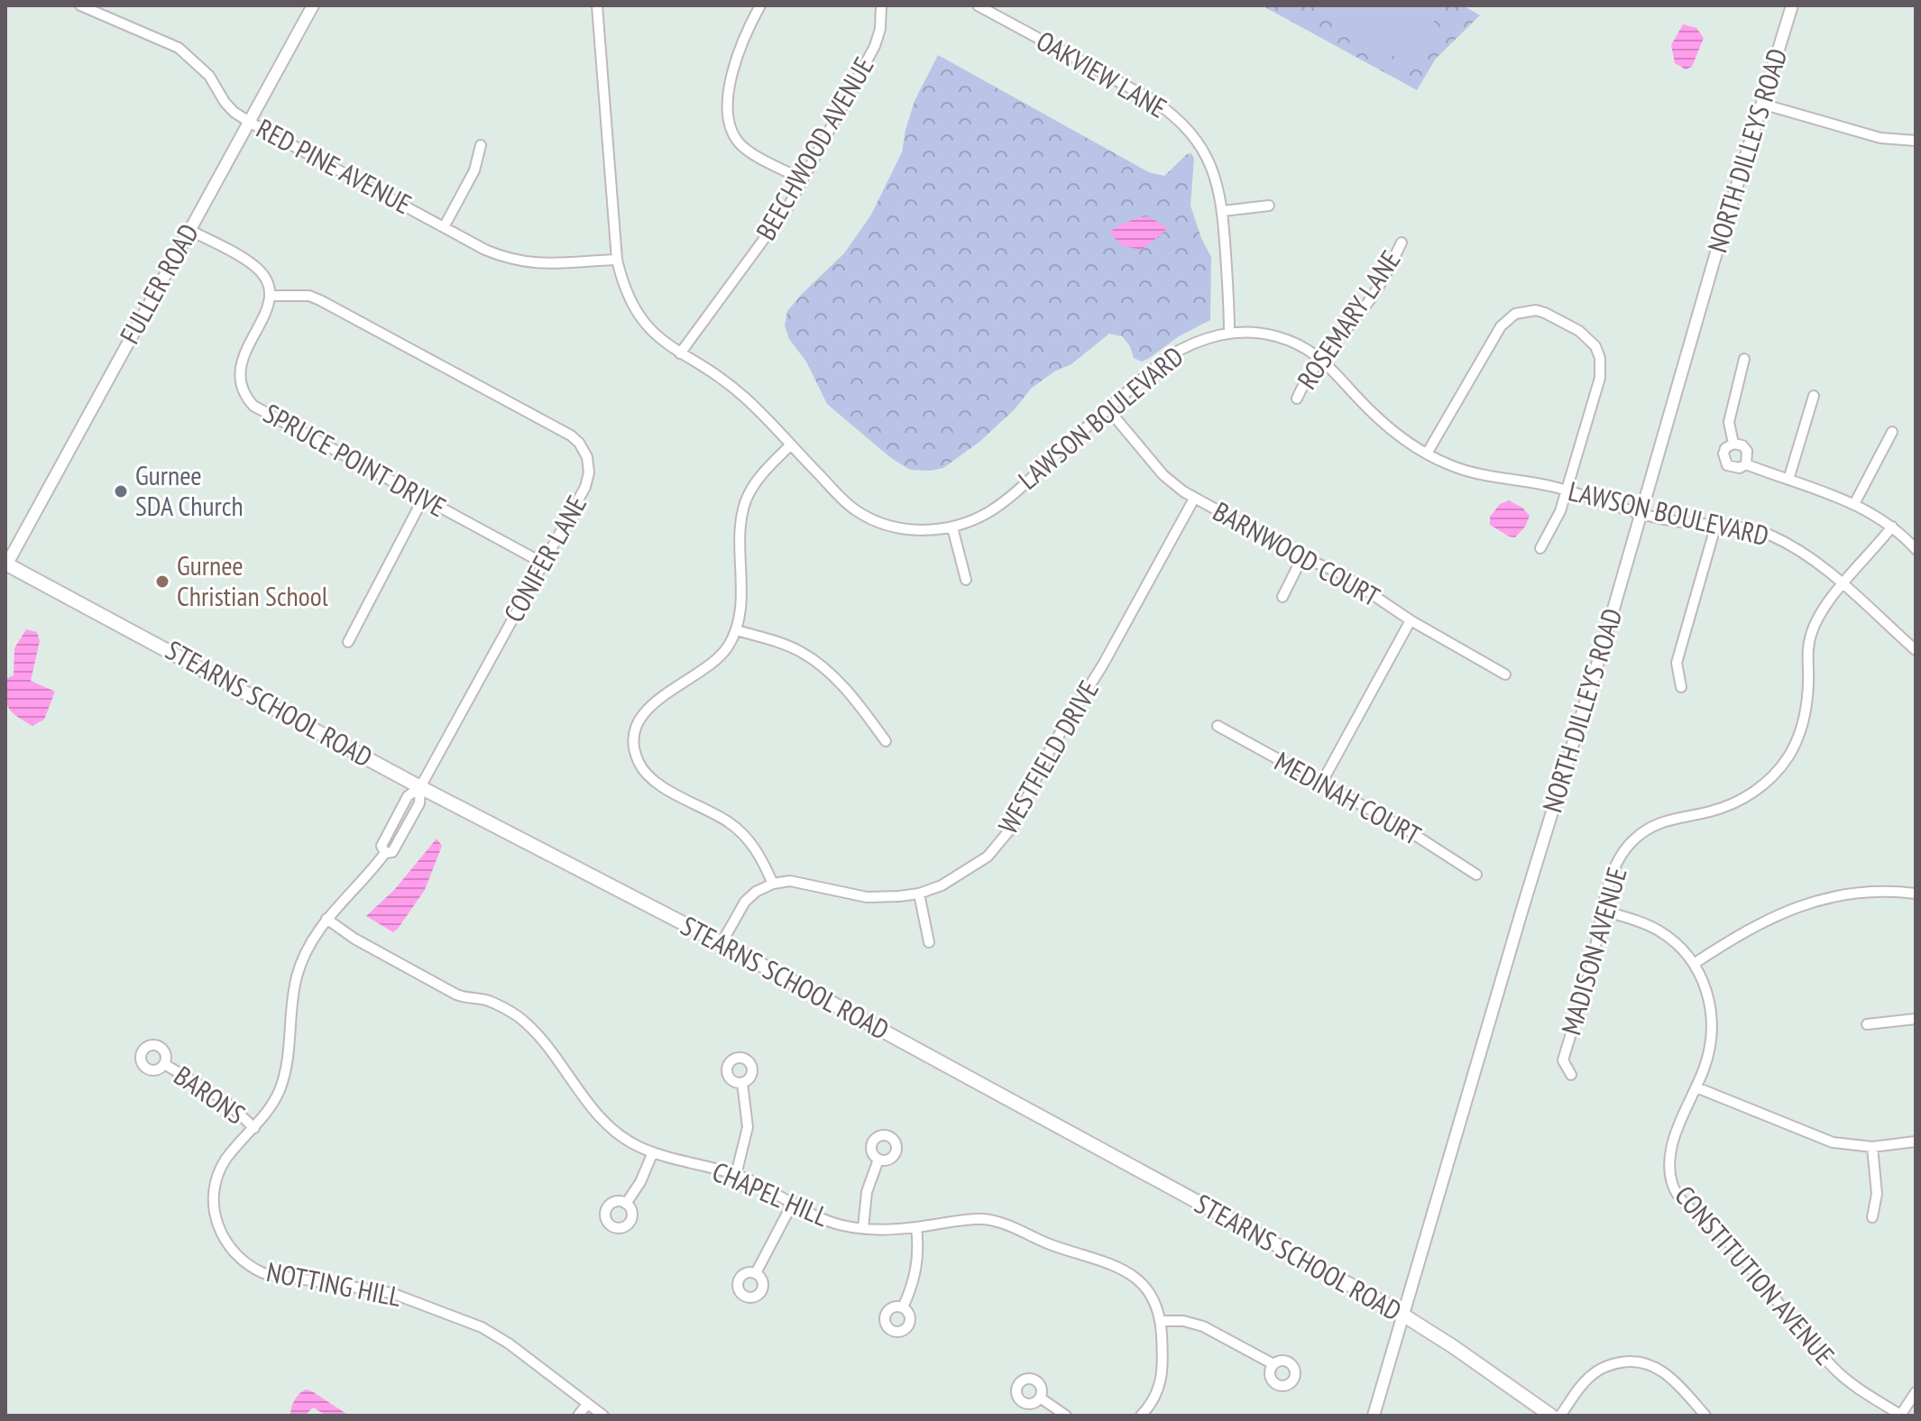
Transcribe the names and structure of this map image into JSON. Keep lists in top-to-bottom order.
{
  "streets": {
    "main road": ["STEARNS SCHOOL ROAD"],
    "street": [
      "OAKVIEW LANE",
      "BEECHWOOD AVENUE",
      "NORTH DILLEYS ROAD",
      "RED PINE AVENUE",
      "FULLER ROAD",
      "ROSEMARY LANE",
      "LAWSON BOULEVARD",
      "SPRUCE POINT DRIVE",
      "BARNWOOD COURT",
      "CONIFER LANE",
      "WESTFIELD DRIVE",
      "MEDINAH COURT",
      "MADISON AVENUE",
      "BARONS",
      "CHAPEL HILL",
      "CONSTITUTION AVENUE",
      "NOTTING HILL"
    ]
  },
  "crossings": [
    ["OAKVIEW LANE", "LAWSON BOULEVARD"],
    ["BEECHWOOD AVENUE", "LAWSON BOULEVARD"],
    ["NORTH DILLEYS ROAD", "LAWSON BOULEVARD"],
    ["NORTH DILLEYS ROAD", "STEARNS SCHOOL ROAD"],
    ["RED PINE AVENUE", "FULLER ROAD"],
    ["RED PINE AVENUE", "LAWSON BOULEVARD"],
    ["FULLER ROAD", "STEARNS SCHOOL ROAD"],
    ["ROSEMARY LANE", "LAWSON BOULEVARD"],
    ["LAWSON BOULEVARD", "BARNWOOD COURT"],
    ["LAWSON BOULEVARD", "MADISON AVENUE"],
    ["SPRUCE POINT DRIVE", "CONIFER LANE"],
    ["BARNWOOD COURT", "WESTFIELD DRIVE"],
    ["CONIFER LANE", "STEARNS SCHOOL ROAD"],
    ["CONIFER LANE", "NOTTING HILL"],
    ["STEARNS SCHOOL ROAD", "NOTTING HILL"],
    ["MADISON AVENUE", "CONSTITUTION AVENUE"],
    ["BARONS", "NOTTING HILL"],
    ["CHAPEL HILL", "NOTTING HILL"]
  ],
  "places": ["Gurnee SDA Church", "Gurnee Christian School"]
}
